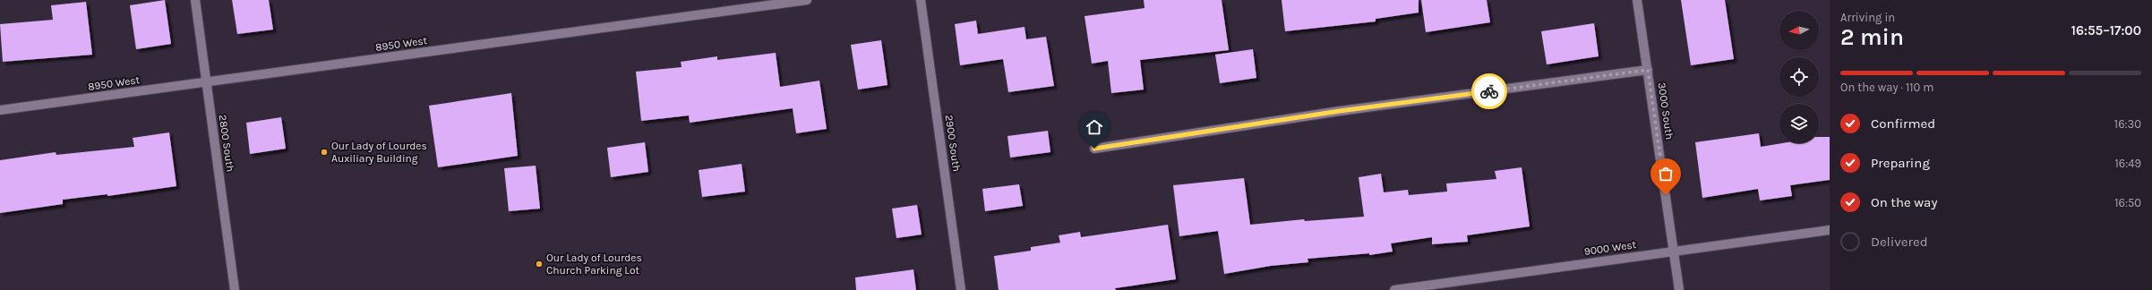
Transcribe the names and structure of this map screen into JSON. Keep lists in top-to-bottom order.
{
  "streets": {
    "street": [
      "8950 West",
      "3000 South",
      "2800 South",
      "2900 South",
      "9000 West"
    ]
  },
  "crossings": [
    ["8950 West", "2800 South"],
    ["3000 South", "9000 West"]
  ],
  "places": ["Our Lady of Lourdes Auxiliary Building", "Our Lady of Lourdes Church Parking Lot"],
  "north": "left",
  "page": {
    "heading": ["2 min", "Arriving in", "16:55–17:00"],
    "bar": "On the way · 110 m",
    "list": [
      ["Confirmed", "16:30"],
      ["Preparing", "16:49"],
      ["On the way", "16:50"],
      "Delivered"
    ]
  }
}
